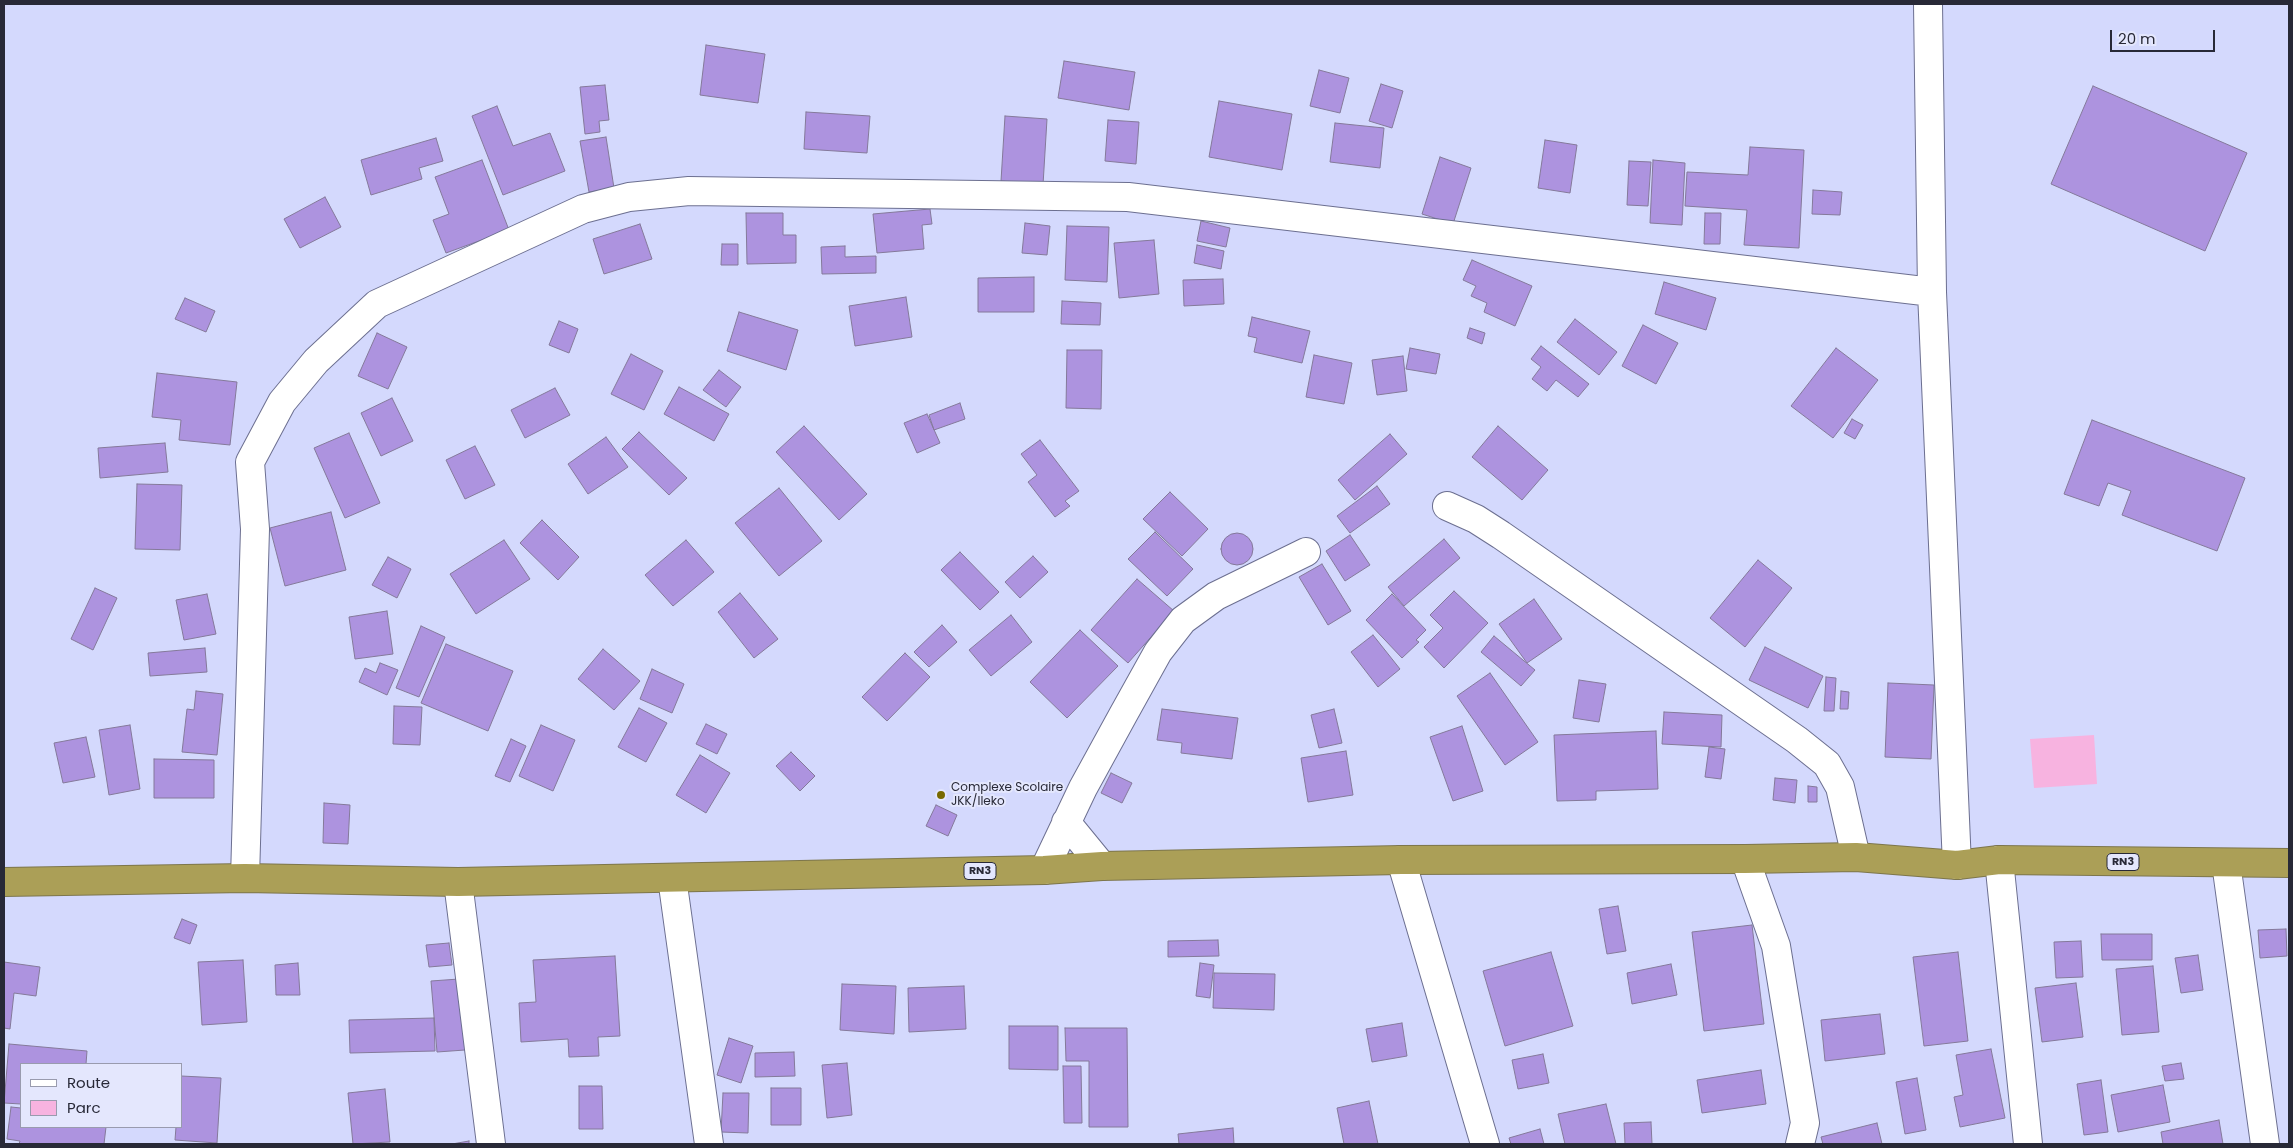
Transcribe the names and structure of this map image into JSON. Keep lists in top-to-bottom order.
{
  "streets": {
    "highway": ["RN3"]
  },
  "places": ["Complexe Scolaire JKK/Ileko"],
  "legend": ["Route", "Parc"],
  "scale_bar": "20 m"
}
